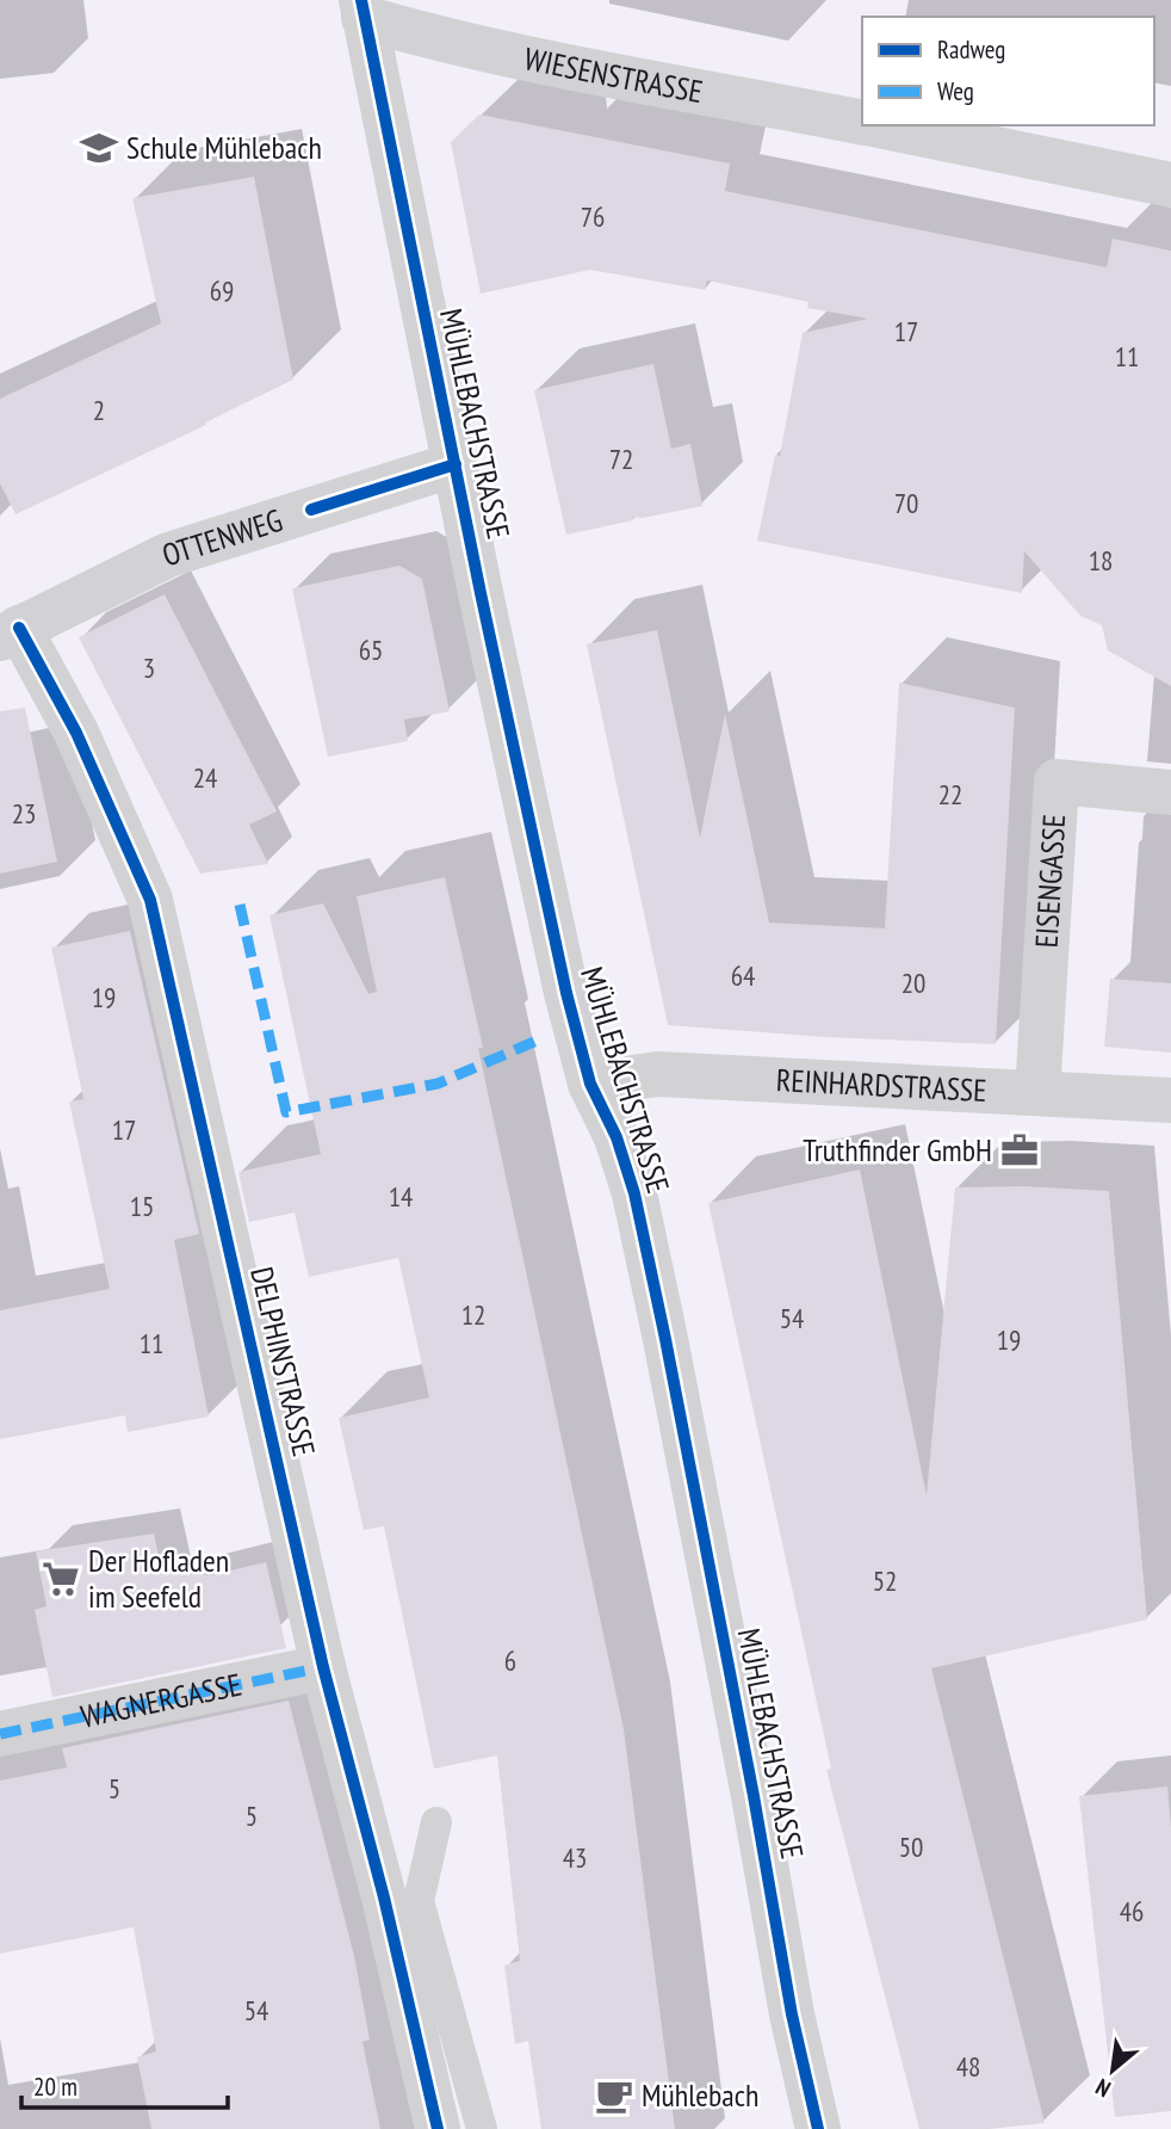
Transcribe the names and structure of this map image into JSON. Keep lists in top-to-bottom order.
{
  "streets": {
    "street": [
      "WIESENSTRASSE",
      "MÜHLEBACHSTRASSE",
      "OTTENWEG",
      "EISENGASSE",
      "REINHARDSTRASSE",
      "DELPHINSTRASSE",
      "WAGNERGASSE"
    ]
  },
  "crossings": [
    ["WIESENSTRASSE", "MÜHLEBACHSTRASSE"],
    ["MÜHLEBACHSTRASSE", "OTTENWEG"],
    ["MÜHLEBACHSTRASSE", "REINHARDSTRASSE"],
    ["OTTENWEG", "DELPHINSTRASSE"],
    ["EISENGASSE", "REINHARDSTRASSE"],
    ["DELPHINSTRASSE", "WAGNERGASSE"]
  ],
  "places": {
    "school or university": ["Schule Mühlebach"],
    "office": ["Truthfinder GmbH"],
    "supermarket": ["Der Hofladen im Seefeld"],
    "cafe": ["Mühlebach"]
  },
  "house_numbers": [
    "76",
    "69",
    "17",
    "11",
    "2",
    "72",
    "70",
    "18",
    "65",
    "3",
    "24",
    "22",
    "23",
    "64",
    "20",
    "19",
    "17",
    "14",
    "15",
    "12",
    "54",
    "19",
    "11",
    "52",
    "6",
    "5",
    "5",
    "50",
    "43",
    "46",
    "54",
    "48"
  ],
  "legend": ["Radweg", "Weg"],
  "scale_bar": "20 m",
  "north": "bottom left"
}
